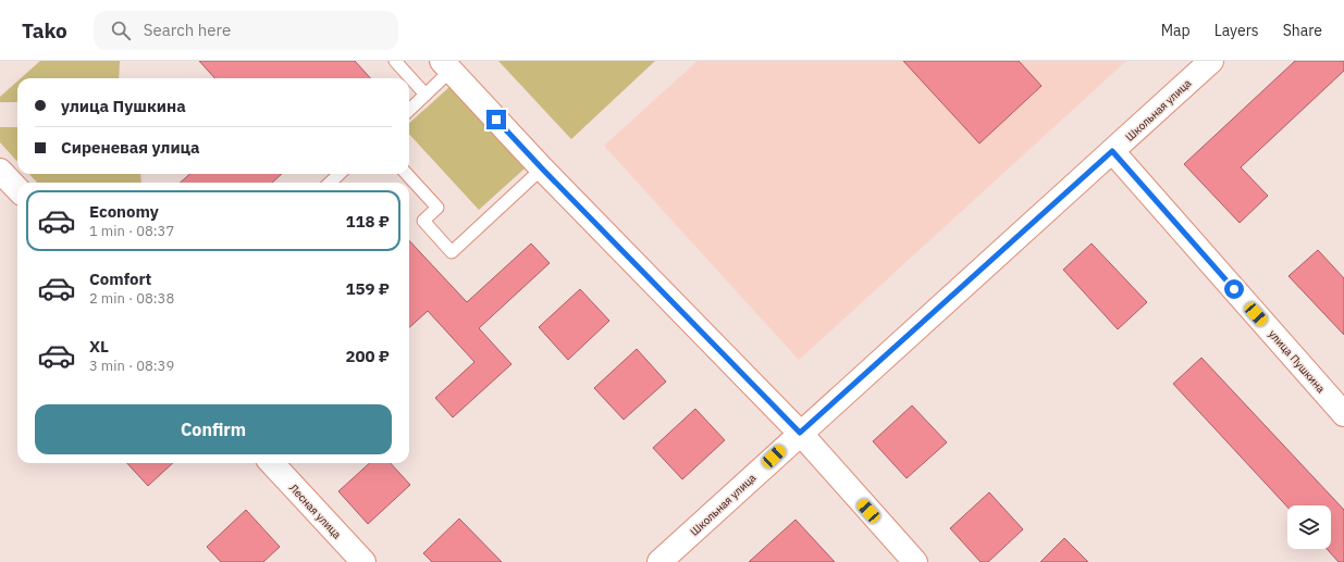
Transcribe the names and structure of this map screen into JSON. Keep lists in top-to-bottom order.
{
  "streets": {
    "street": ["Школьная улица", "улица Пушкина", "Лесная улица"]
  },
  "crossings": [
    ["Школьная улица", "улица Пушкина"]
  ],
  "page": {
    "header": "Tako",
    "search": "Search here",
    "nav": ["Map", "Layers", "Share"],
    "banner": ["улица Пушкина", "Сиреневая улица"],
    "list": [
      {
        "name": "Economy",
        "note": "1 min · 08:37",
        "value": "118 ₽"
      },
      {
        "name": "Comfort",
        "note": "2 min · 08:38",
        "value": "159 ₽"
      },
      {
        "name": "XL",
        "note": "3 min · 08:39",
        "value": "200 ₽"
      }
    ],
    "buttons": "Confirm"
  }
}
